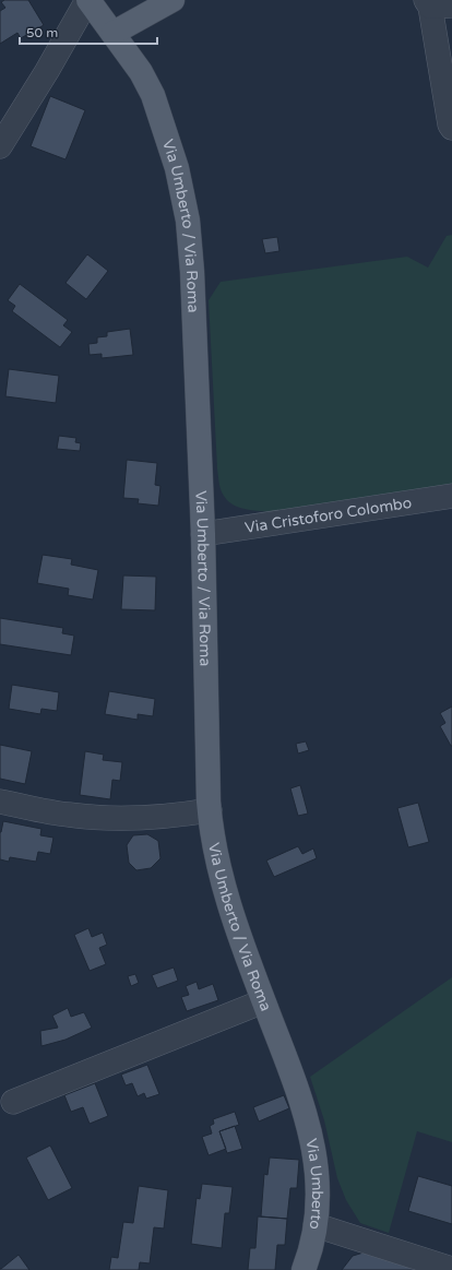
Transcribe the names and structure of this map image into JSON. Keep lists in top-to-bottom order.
{
  "streets": {
    "main road": ["Via Umberto / Via Roma", "Via Umberto"],
    "street": ["Via Cristoforo Colombo"]
  },
  "crossings": [
    ["Via Umberto / Via Roma", "Via Cristoforo Colombo"],
    ["Via Umberto / Via Roma", "Via Umberto"]
  ],
  "scale_bar": "50 m"
}
